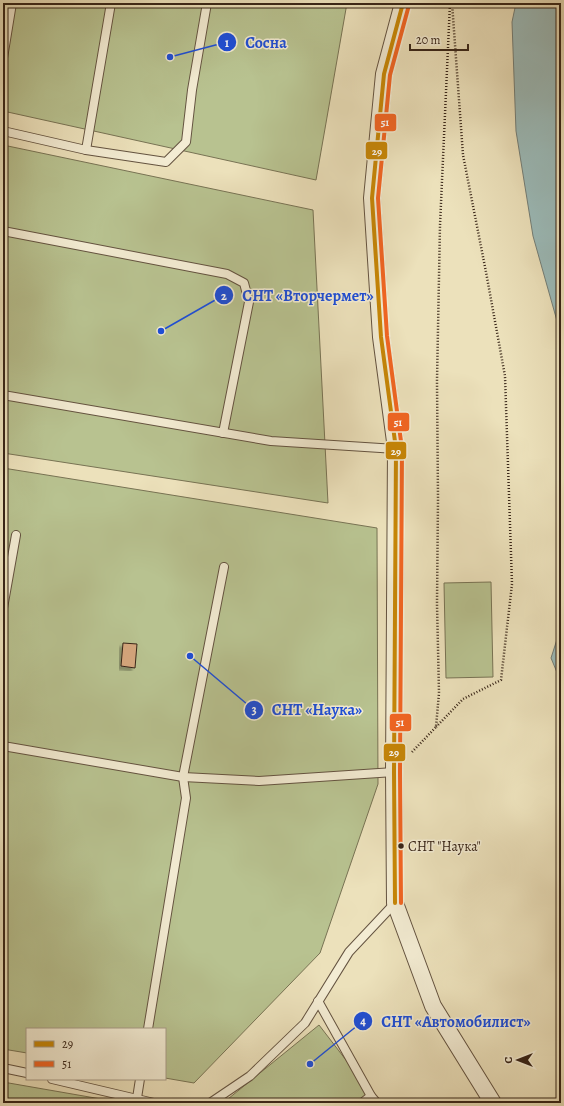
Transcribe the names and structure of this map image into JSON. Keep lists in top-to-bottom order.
{
  "places": [
    "Сосна",
    "СНТ «Вторчермет»",
    "СНТ «Наука»",
    "СНТ \"Наука\"",
    "СНТ «Автомобилист»"
  ],
  "lines": ["transit line 29", "transit line 51"],
  "legend": ["29", "51"],
  "scale_bar": "20 m",
  "north": "left"
}
